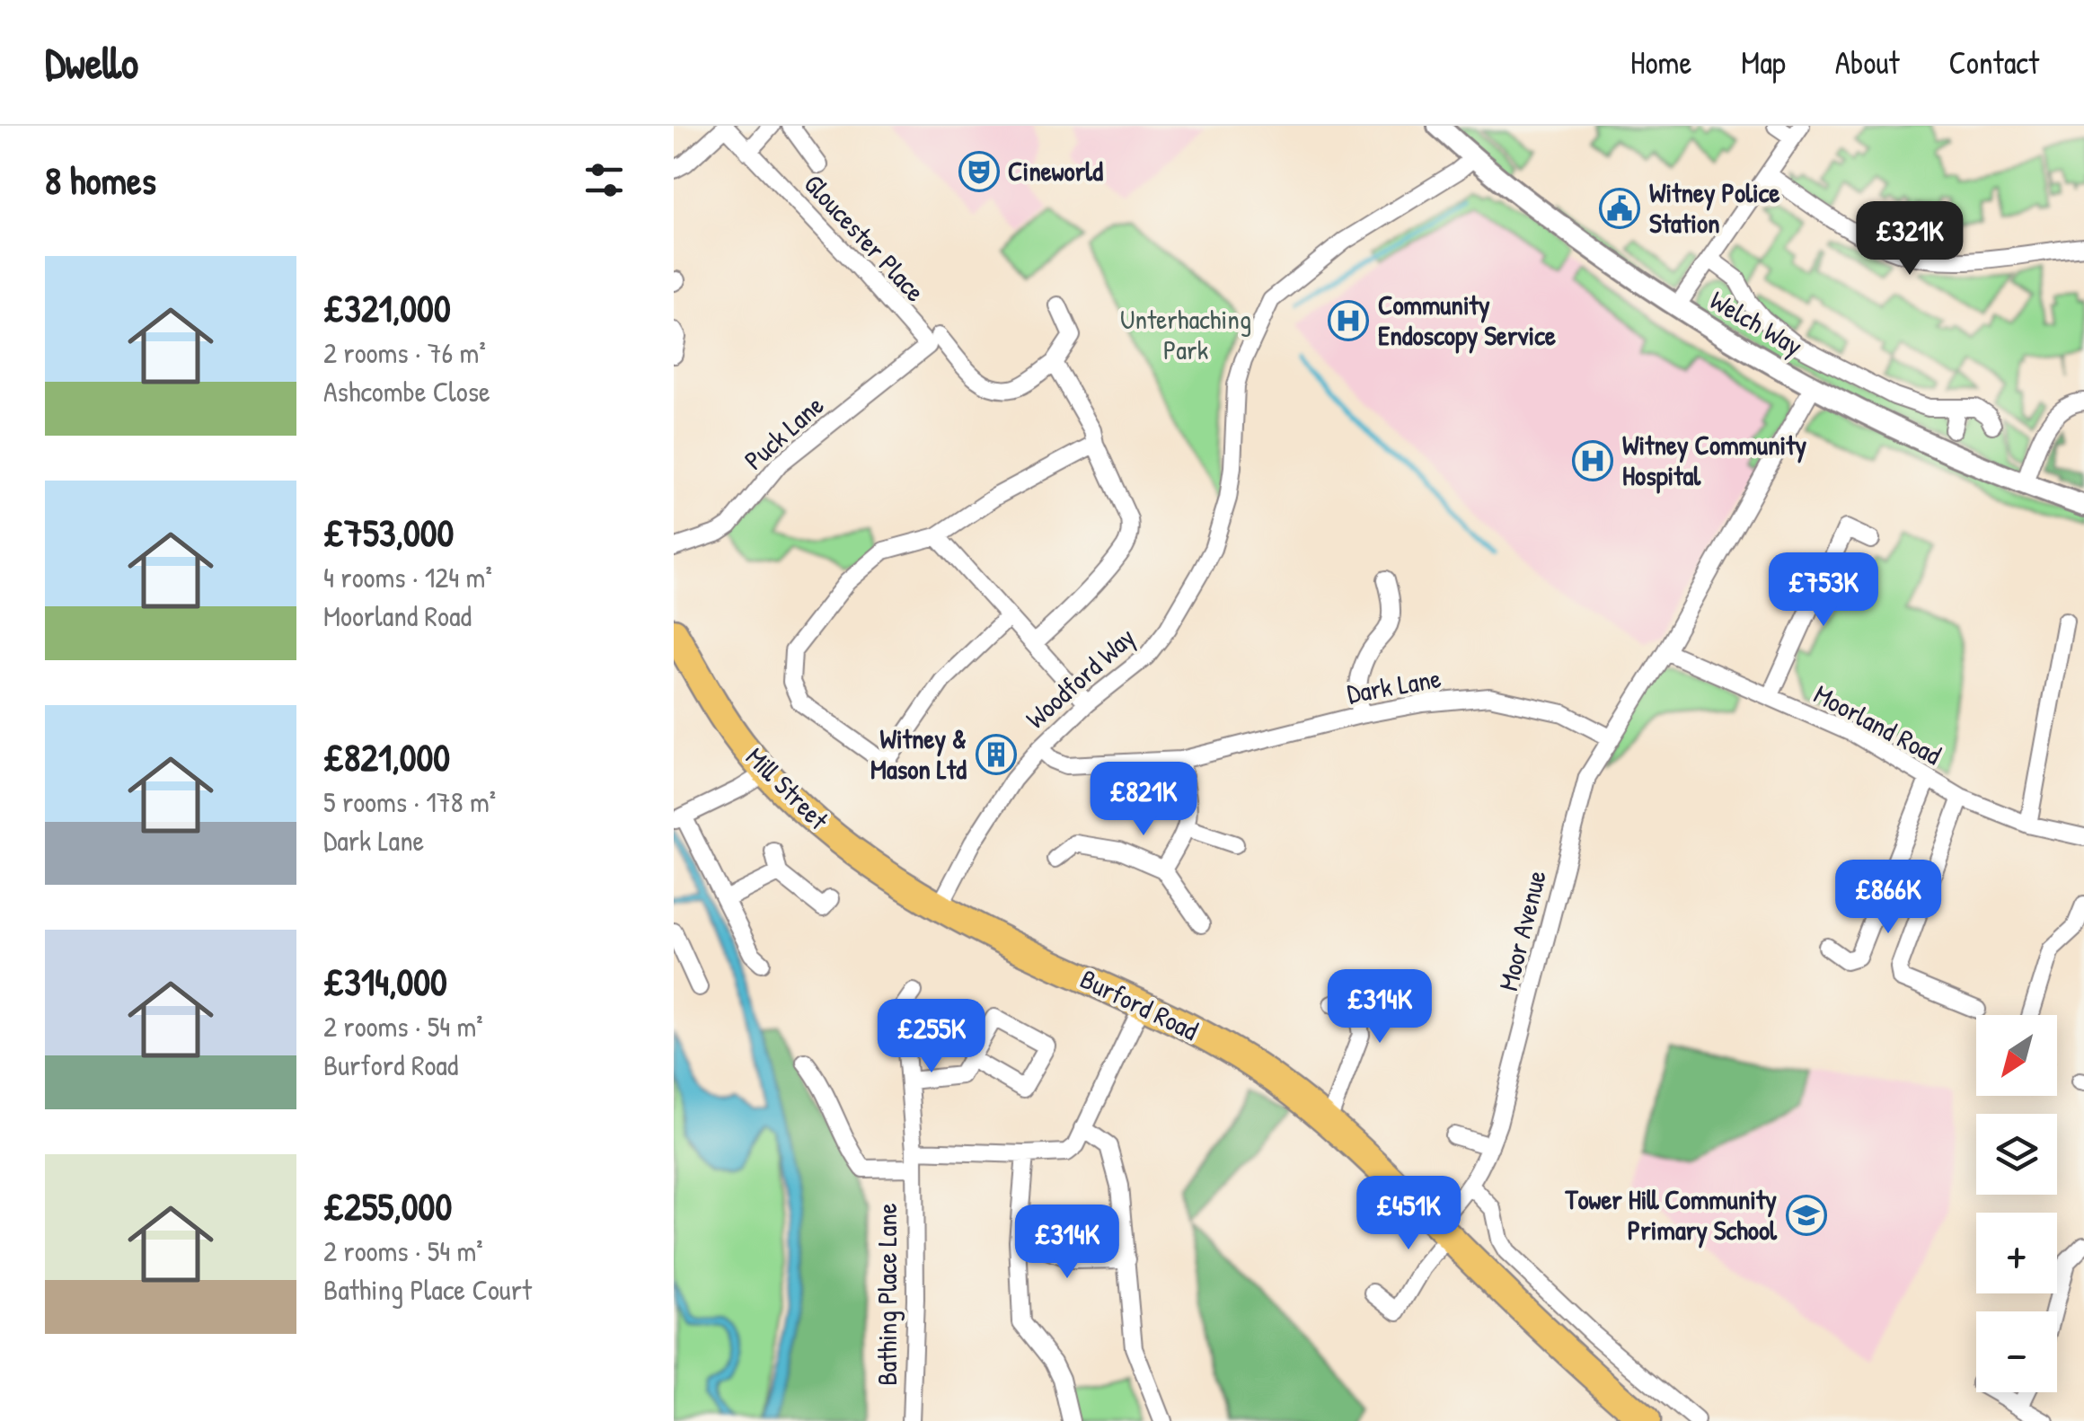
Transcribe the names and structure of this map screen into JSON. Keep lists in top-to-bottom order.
{
  "streets": {
    "main road": ["Mill Street", "Burford Road"],
    "street": [
      "Gloucester Place",
      "Welch Way",
      "Puck Lane",
      "Woodford Way",
      "Dark Lane",
      "Moorland Road",
      "Moor Avenue",
      "Bathing Place Lane"
    ]
  },
  "crossings": [
    ["Gloucester Place", "Puck Lane"],
    ["Welch Way", "Woodford Way"],
    ["Woodford Way", "Dark Lane"],
    ["Woodford Way", "Mill Street"],
    ["Woodford Way", "Burford Road"],
    ["Dark Lane", "Moor Avenue"],
    ["Moorland Road", "Moor Avenue"],
    ["Mill Street", "Burford Road"],
    ["Moor Avenue", "Burford Road"]
  ],
  "parks": ["Unterhaching Park"],
  "places": {
    "theatre": ["Cineworld"],
    "public building": ["Witney Police Station"],
    "hospital": ["Community Endoscopy Service", "Witney Community Hospital"],
    "building": ["Witney & Mason Ltd"],
    "school or university": ["Tower Hill Community Primary School"]
  },
  "north": "bottom left",
  "page": {
    "header": "Dwello",
    "nav": [
      "Home",
      "Map",
      "About",
      "Contact"
    ],
    "heading": "8 homes",
    "price": [
      "£321K",
      "£753K",
      "£821K",
      "£866K",
      "£314K",
      "£255K",
      "£451K",
      "£314K"
    ],
    "list": [
      {
        "name": "£321,000",
        "note": "2 rooms · 76 m² · Ashcombe Close"
      },
      {
        "name": "£753,000",
        "note": "4 rooms · 124 m² · Moorland Road"
      },
      {
        "name": "£821,000",
        "note": "5 rooms · 178 m² · Dark Lane"
      },
      {
        "name": "£314,000",
        "note": "2 rooms · 54 m² · Burford Road"
      },
      {
        "name": "£255,000",
        "note": "2 rooms · 54 m² · Bathing Place Court"
      }
    ],
    "map_buttons": ["+", "−"]
  }
}
